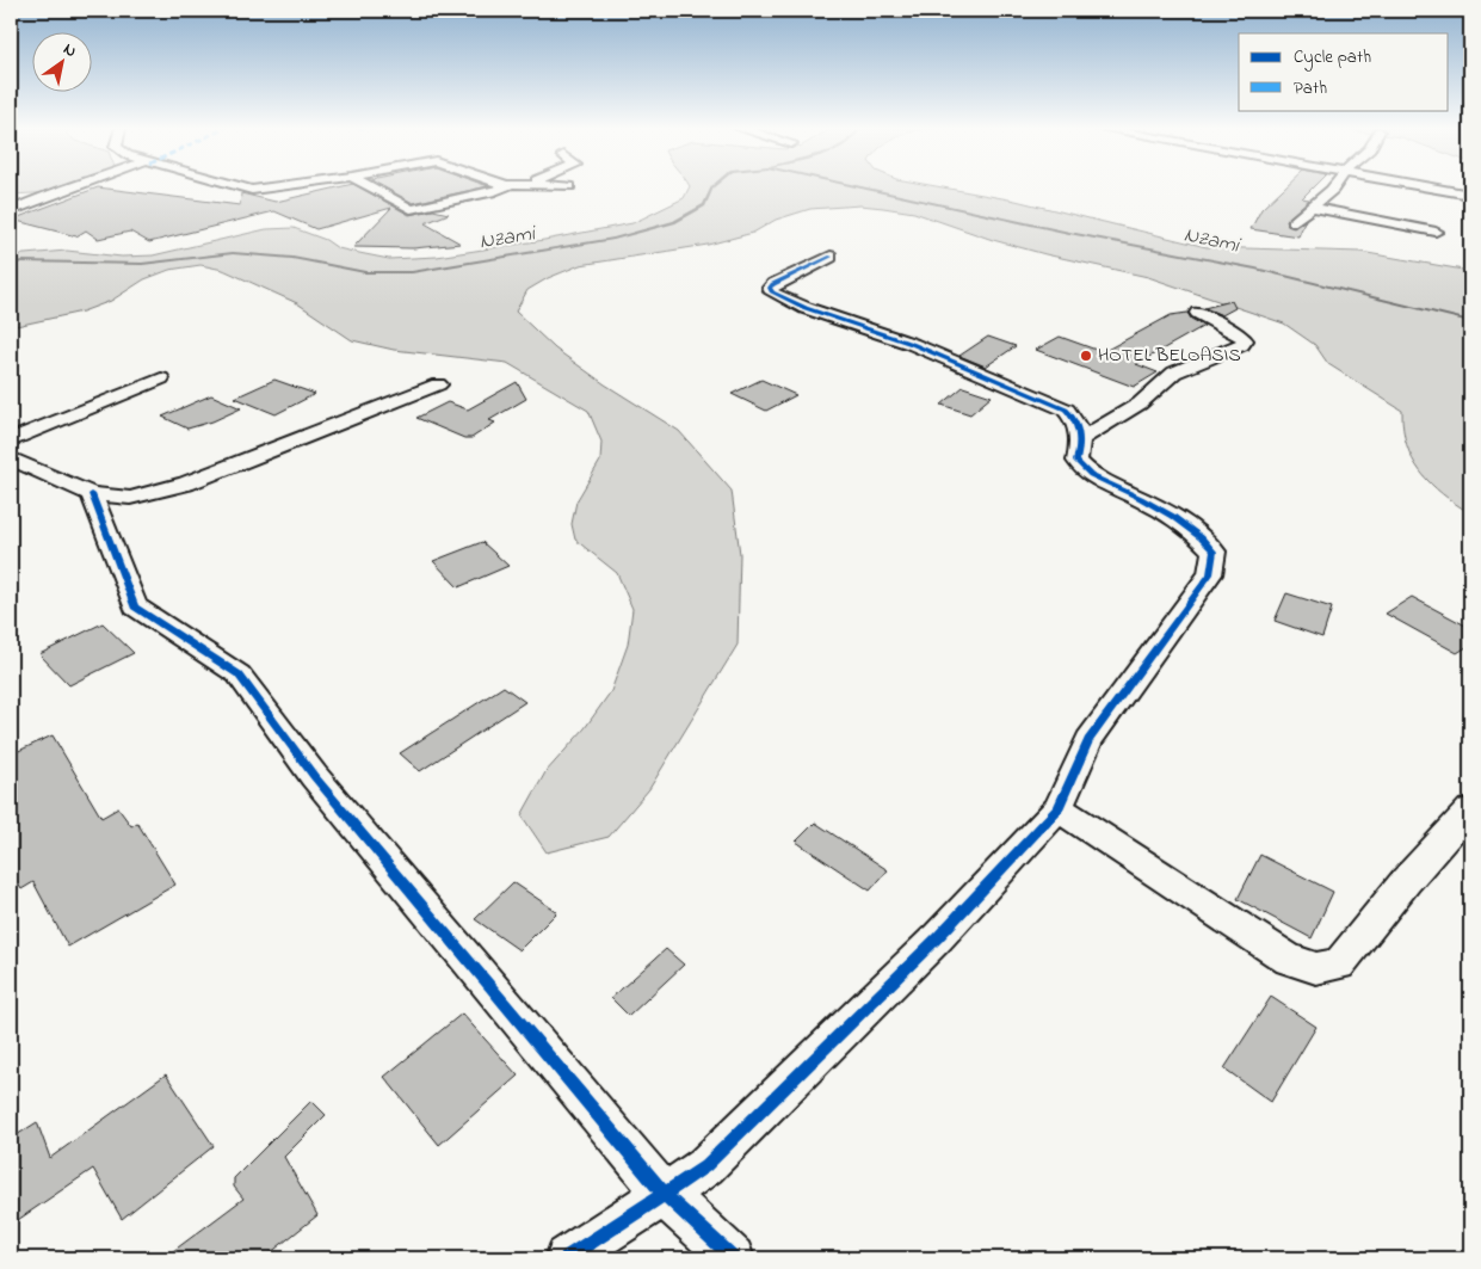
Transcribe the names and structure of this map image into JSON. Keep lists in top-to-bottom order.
{
  "water": ["Nzami"],
  "places": ["HOTEL BELOASIS"],
  "legend": ["Cycle path", "Path"],
  "north": "top right"
}
